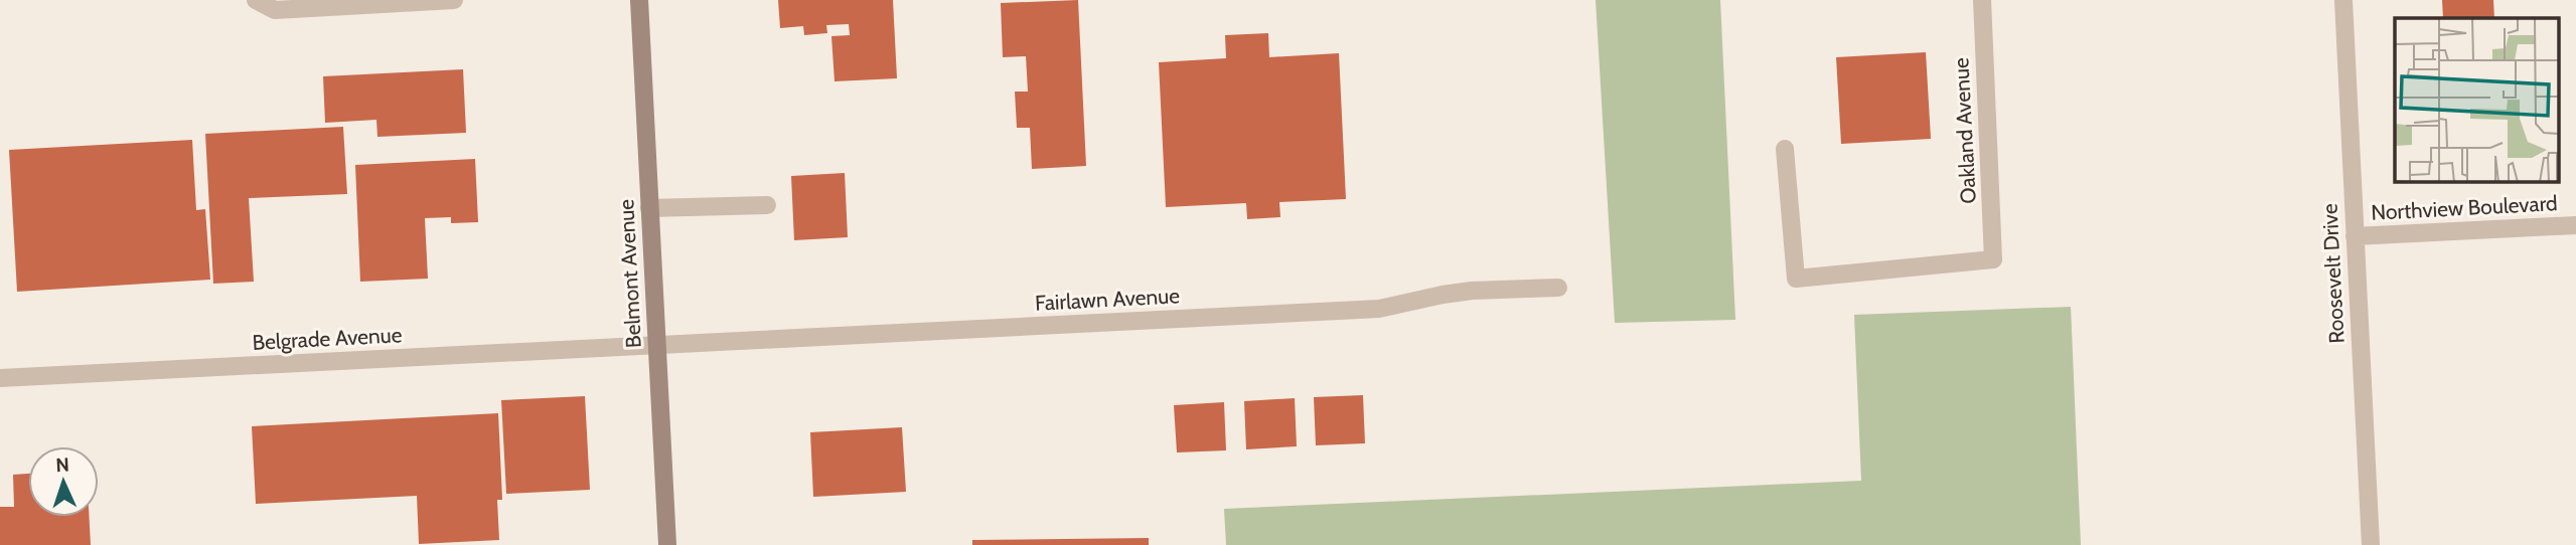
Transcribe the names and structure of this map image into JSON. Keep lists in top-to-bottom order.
{
  "streets": {
    "main road": ["Belmont Avenue"],
    "street": [
      "Oakland Avenue",
      "Northview Boulevard",
      "Roosevelt Drive",
      "Fairlawn Avenue",
      "Belgrade Avenue"
    ]
  },
  "crossings": [
    ["Northview Boulevard", "Roosevelt Drive"],
    ["Belmont Avenue", "Fairlawn Avenue"],
    ["Belmont Avenue", "Belgrade Avenue"],
    ["Fairlawn Avenue", "Belgrade Avenue"]
  ],
  "north": "top"
}
